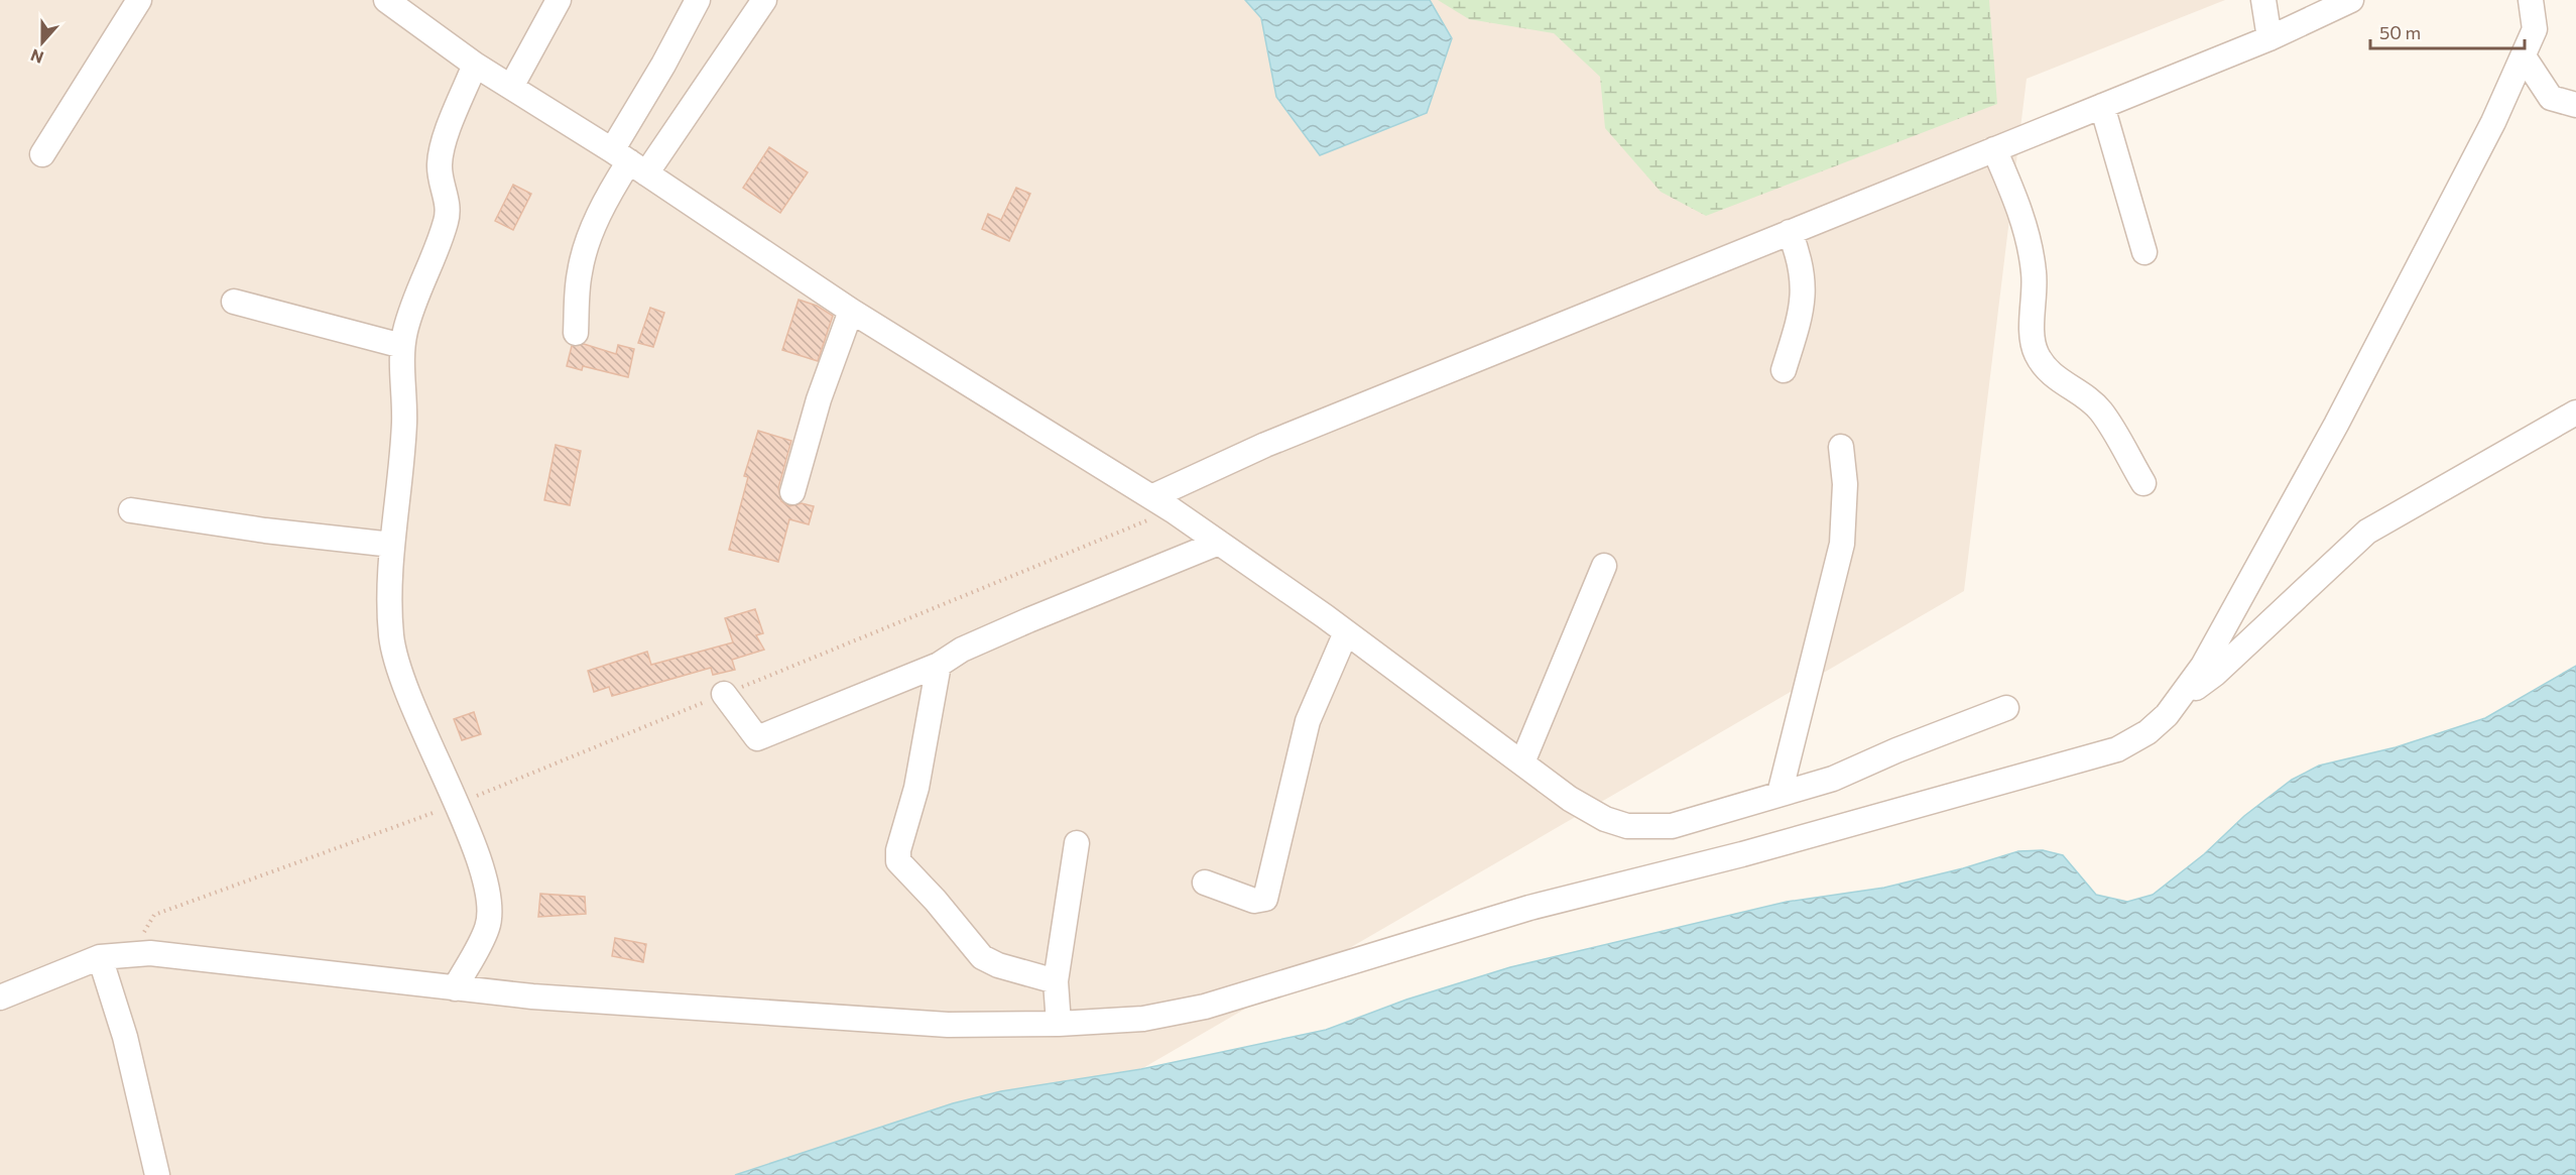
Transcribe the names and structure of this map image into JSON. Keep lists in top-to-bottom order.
{
  "scale_bar": "50 m",
  "north": "bottom"
}
